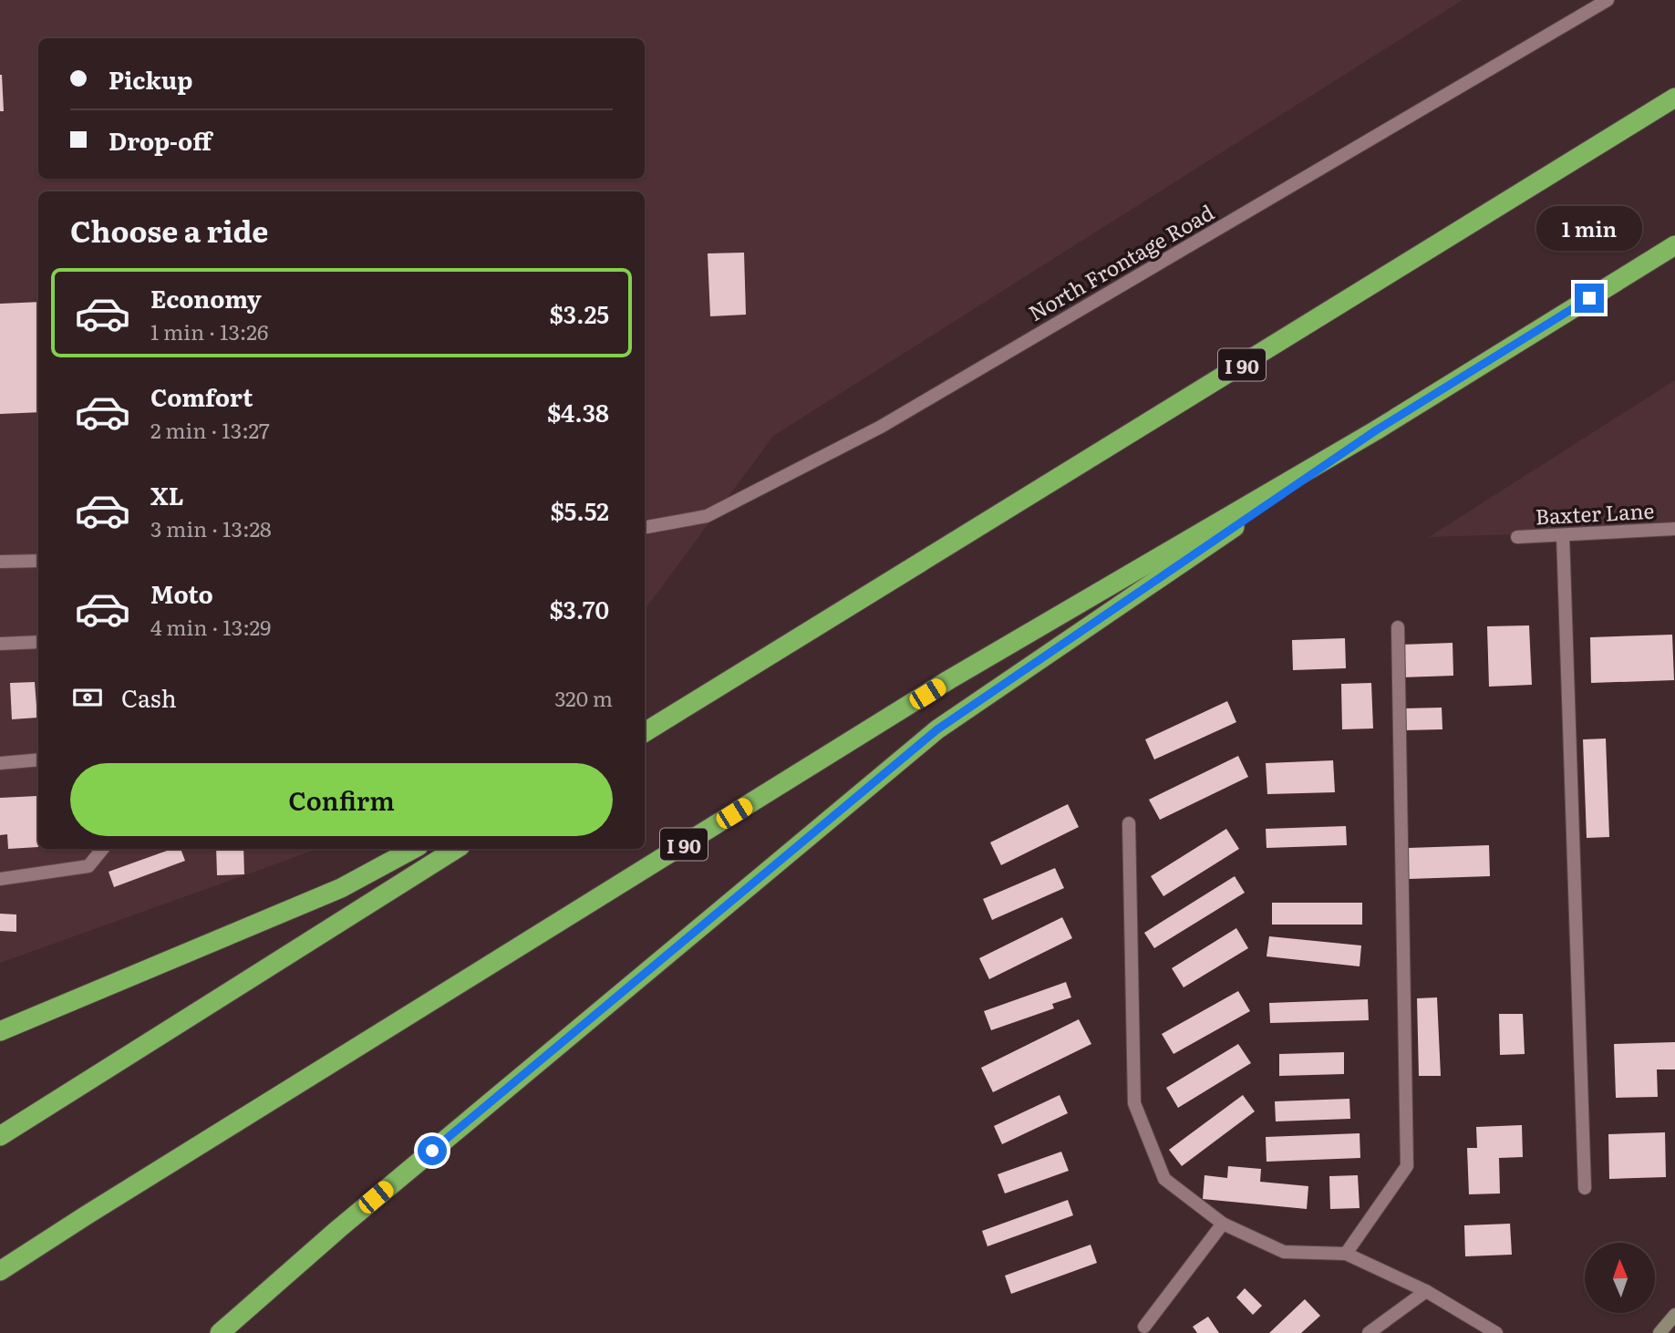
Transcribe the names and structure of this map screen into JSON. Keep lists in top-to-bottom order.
{
  "streets": {
    "highway": ["I 90"],
    "street": ["North Frontage Road", "Baxter Lane"]
  },
  "north": "top",
  "page": {
    "banner": ["Pickup", "Drop-off"],
    "heading": "Choose a ride",
    "bubble": "1 min",
    "list": [
      {
        "name": "Economy",
        "note": "1 min · 13:26",
        "value": "$3.25"
      },
      {
        "name": "Comfort",
        "note": "2 min · 13:27",
        "value": "$4.38"
      },
      {
        "name": "XL",
        "note": "3 min · 13:28",
        "value": "$5.52"
      },
      {
        "name": "Moto",
        "note": "4 min · 13:29",
        "value": "$3.70"
      }
    ],
    "pay": ["Cash", "320 m"],
    "buttons": "Confirm"
  }
}
